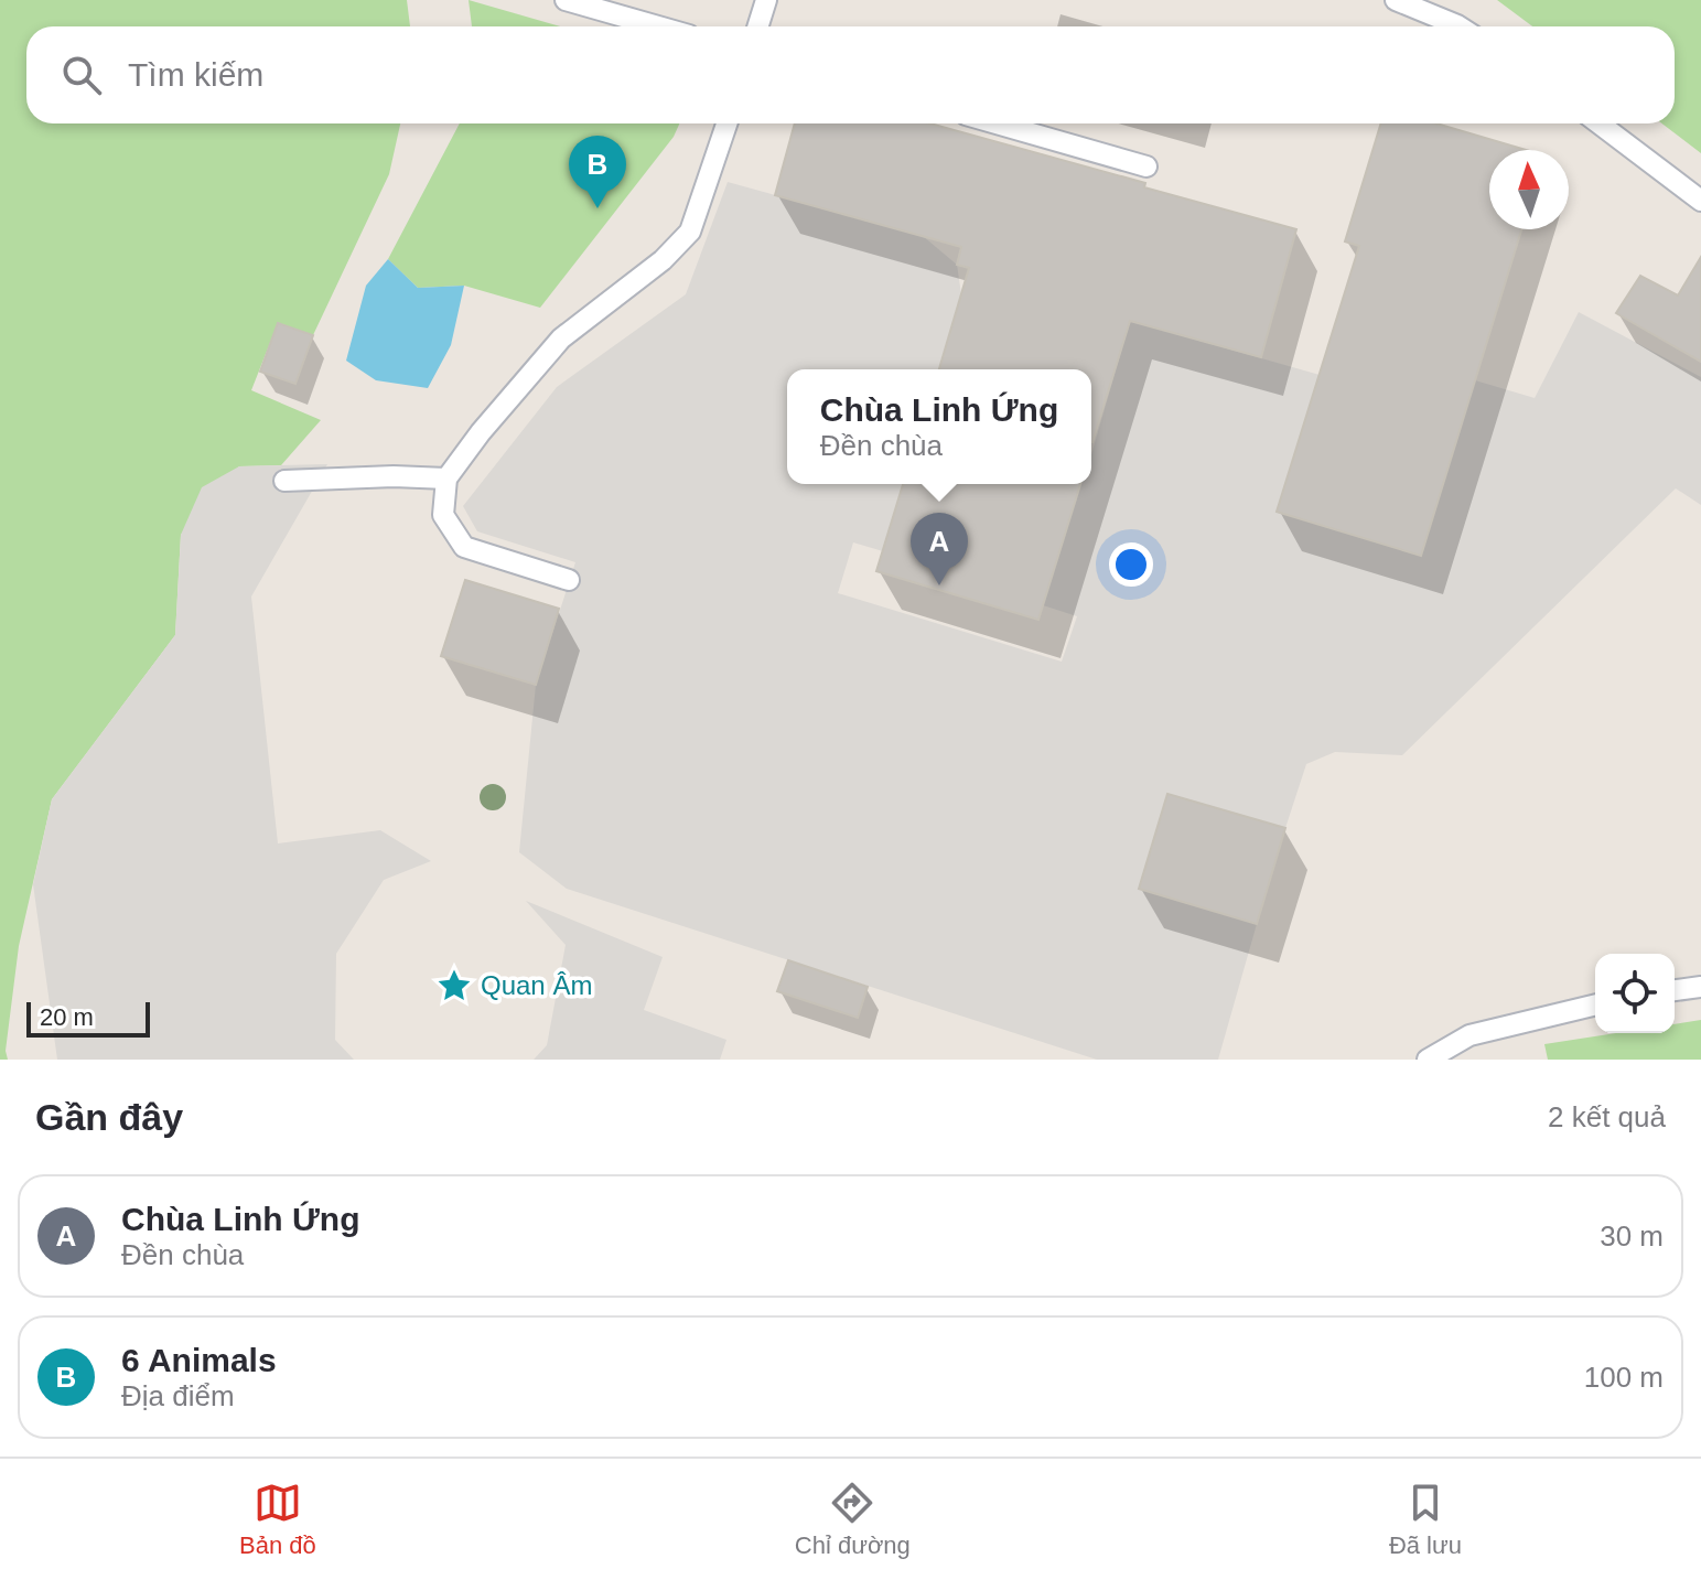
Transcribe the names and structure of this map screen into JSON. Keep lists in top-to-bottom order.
{
  "places": {
    "place": ["Quan Âm"]
  },
  "scale_bar": "20 m",
  "north": "top",
  "page": {
    "search": "Tìm kiếm",
    "pins": ["B", "A"],
    "popup": ["Chùa Linh Ứng", "Đền chùa"],
    "scale": "20 m",
    "heading": ["Gần đây", "2 kết quả"],
    "list": [
      {
        "mark": "A",
        "name": "Chùa Linh Ứng",
        "note": "Đền chùa",
        "value": "30 m"
      },
      {
        "mark": "B",
        "name": "6 Animals",
        "note": "Địa điểm",
        "value": "100 m"
      }
    ],
    "nav": ["Bản đồ", "Chỉ đường", "Đã lưu"]
  }
}
